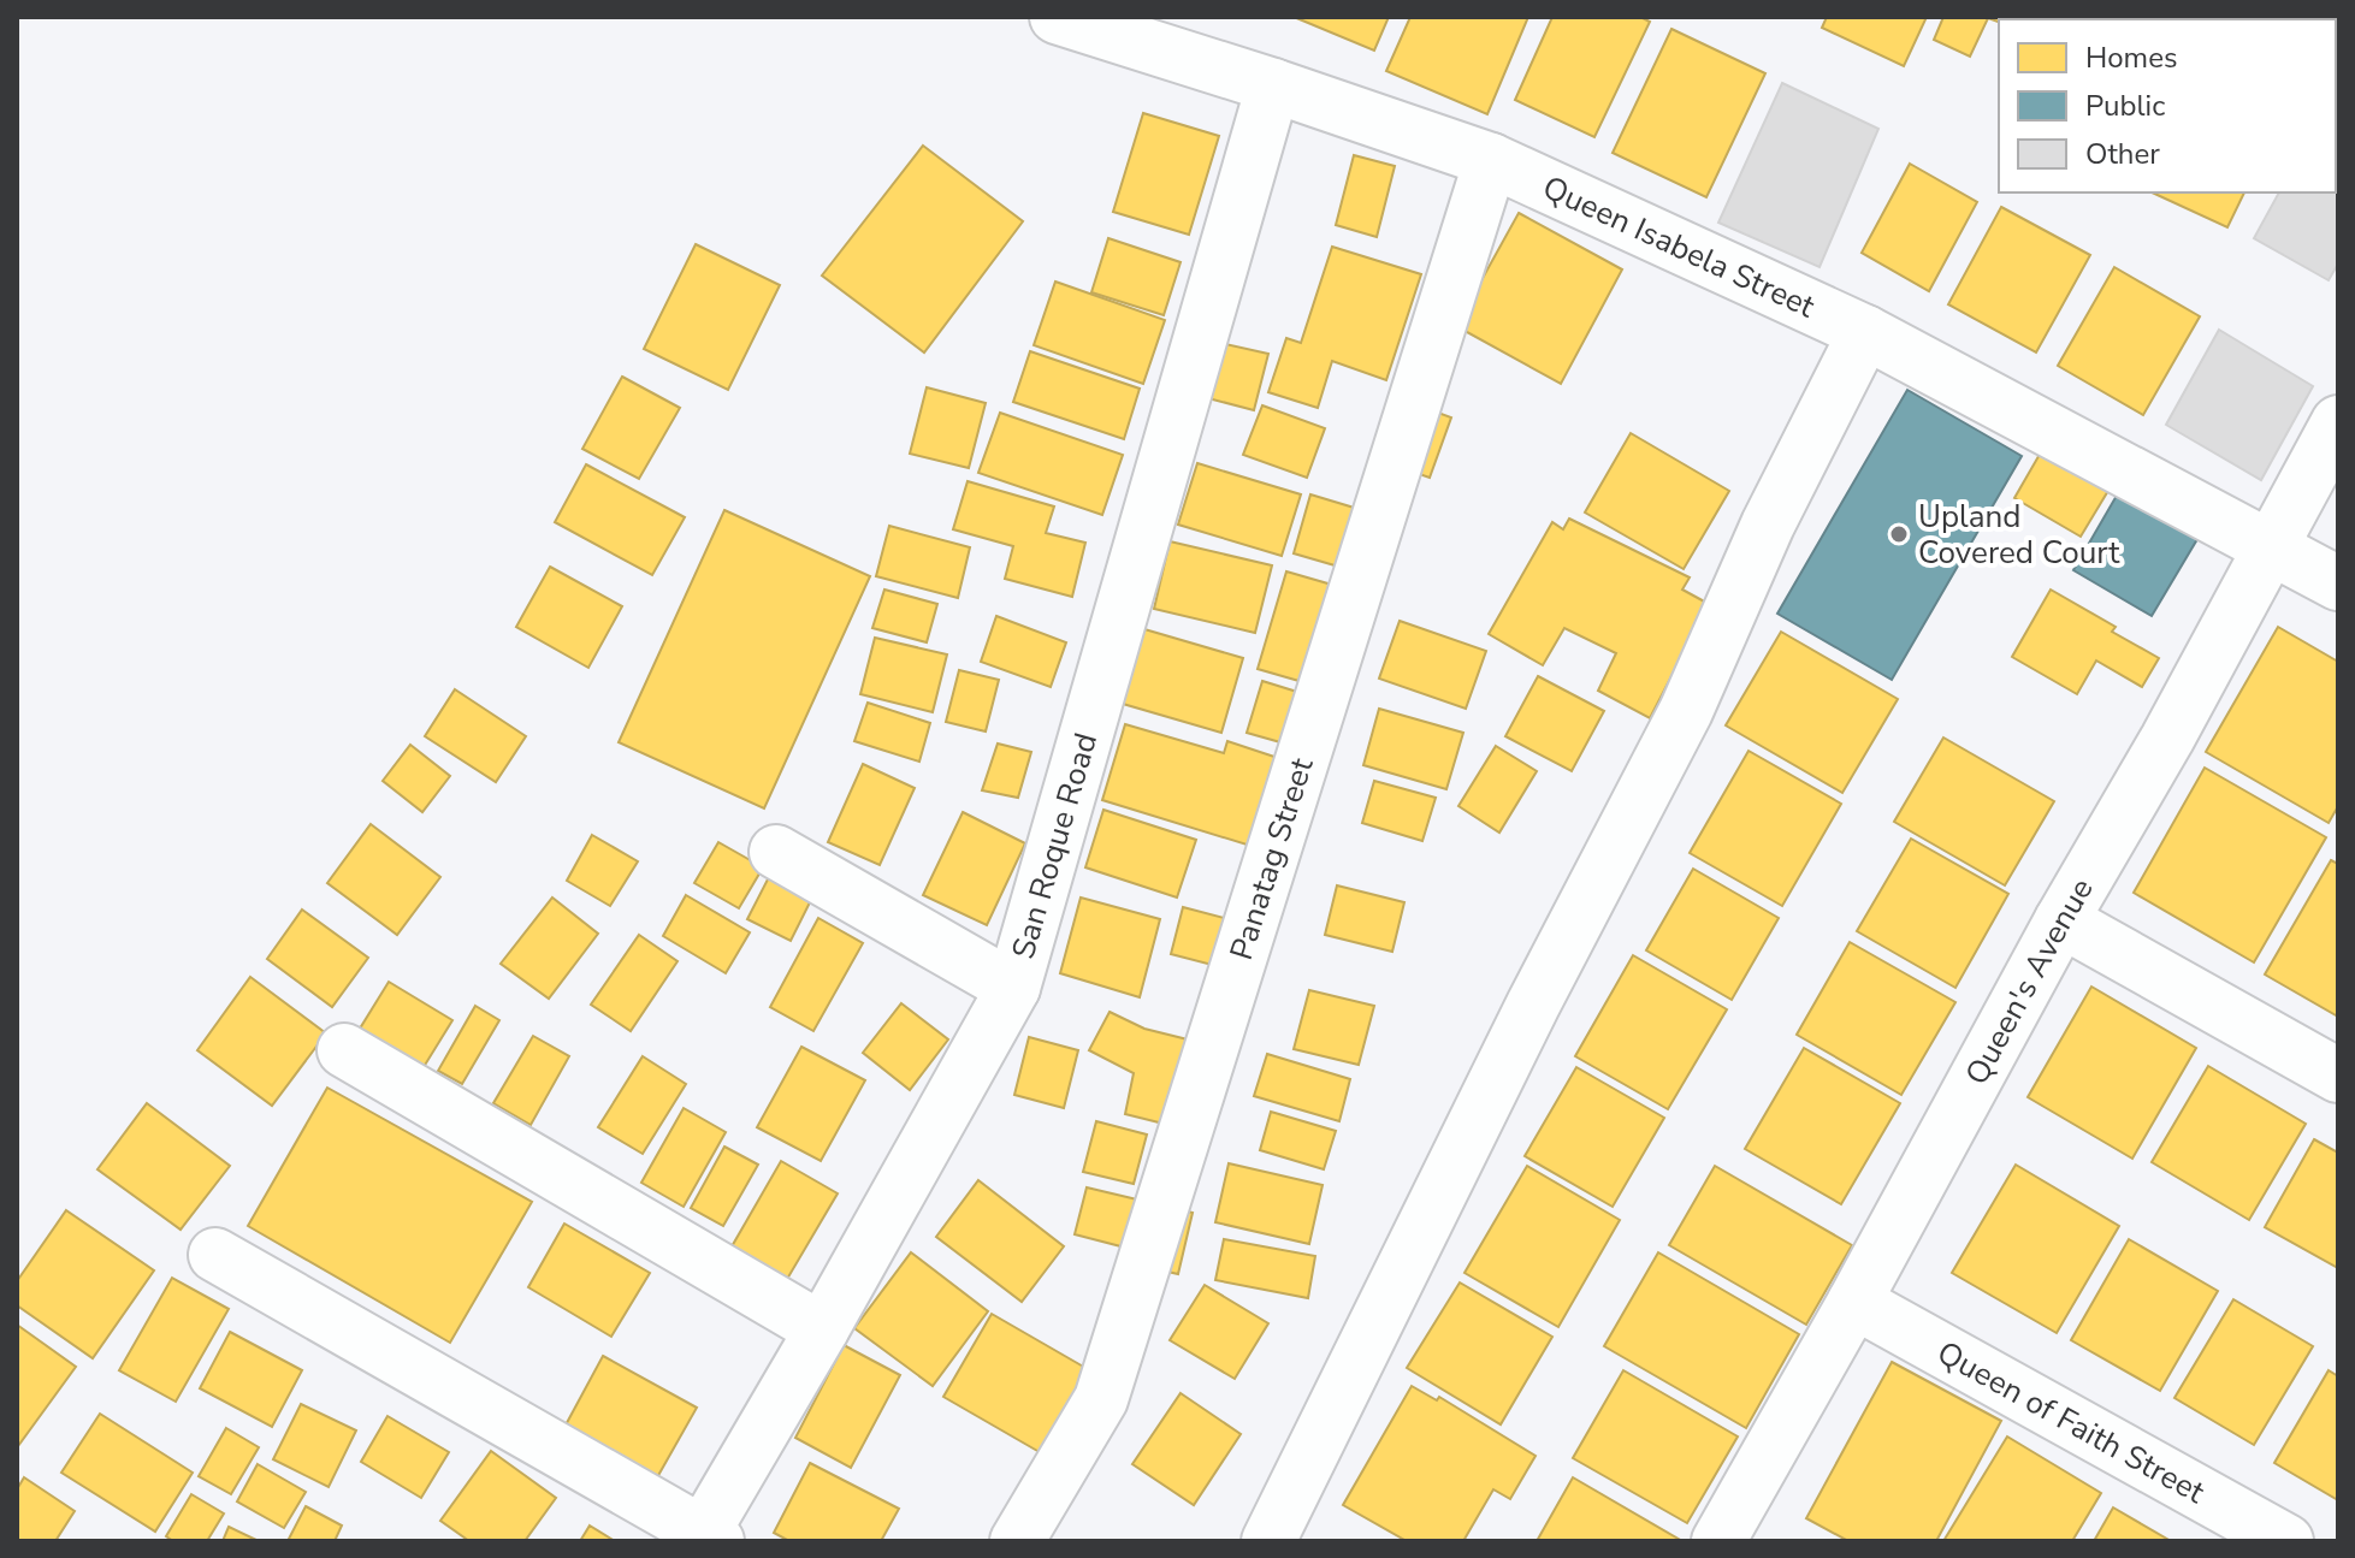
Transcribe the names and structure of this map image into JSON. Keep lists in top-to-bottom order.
{
  "streets": {
    "street": [
      "Queen Isabela Street",
      "San Roque Road",
      "Panatag Street",
      "Queen's Avenue",
      "Queen of Faith Street"
    ]
  },
  "crossings": [
    ["Queen Isabela Street", "San Roque Road"],
    ["Queen Isabela Street", "Panatag Street"],
    ["Queen Isabela Street", "Queen's Avenue"],
    ["Queen's Avenue", "Queen of Faith Street"]
  ],
  "places": ["Upland Covered Court"],
  "legend": ["Homes", "Public", "Other"]
}
